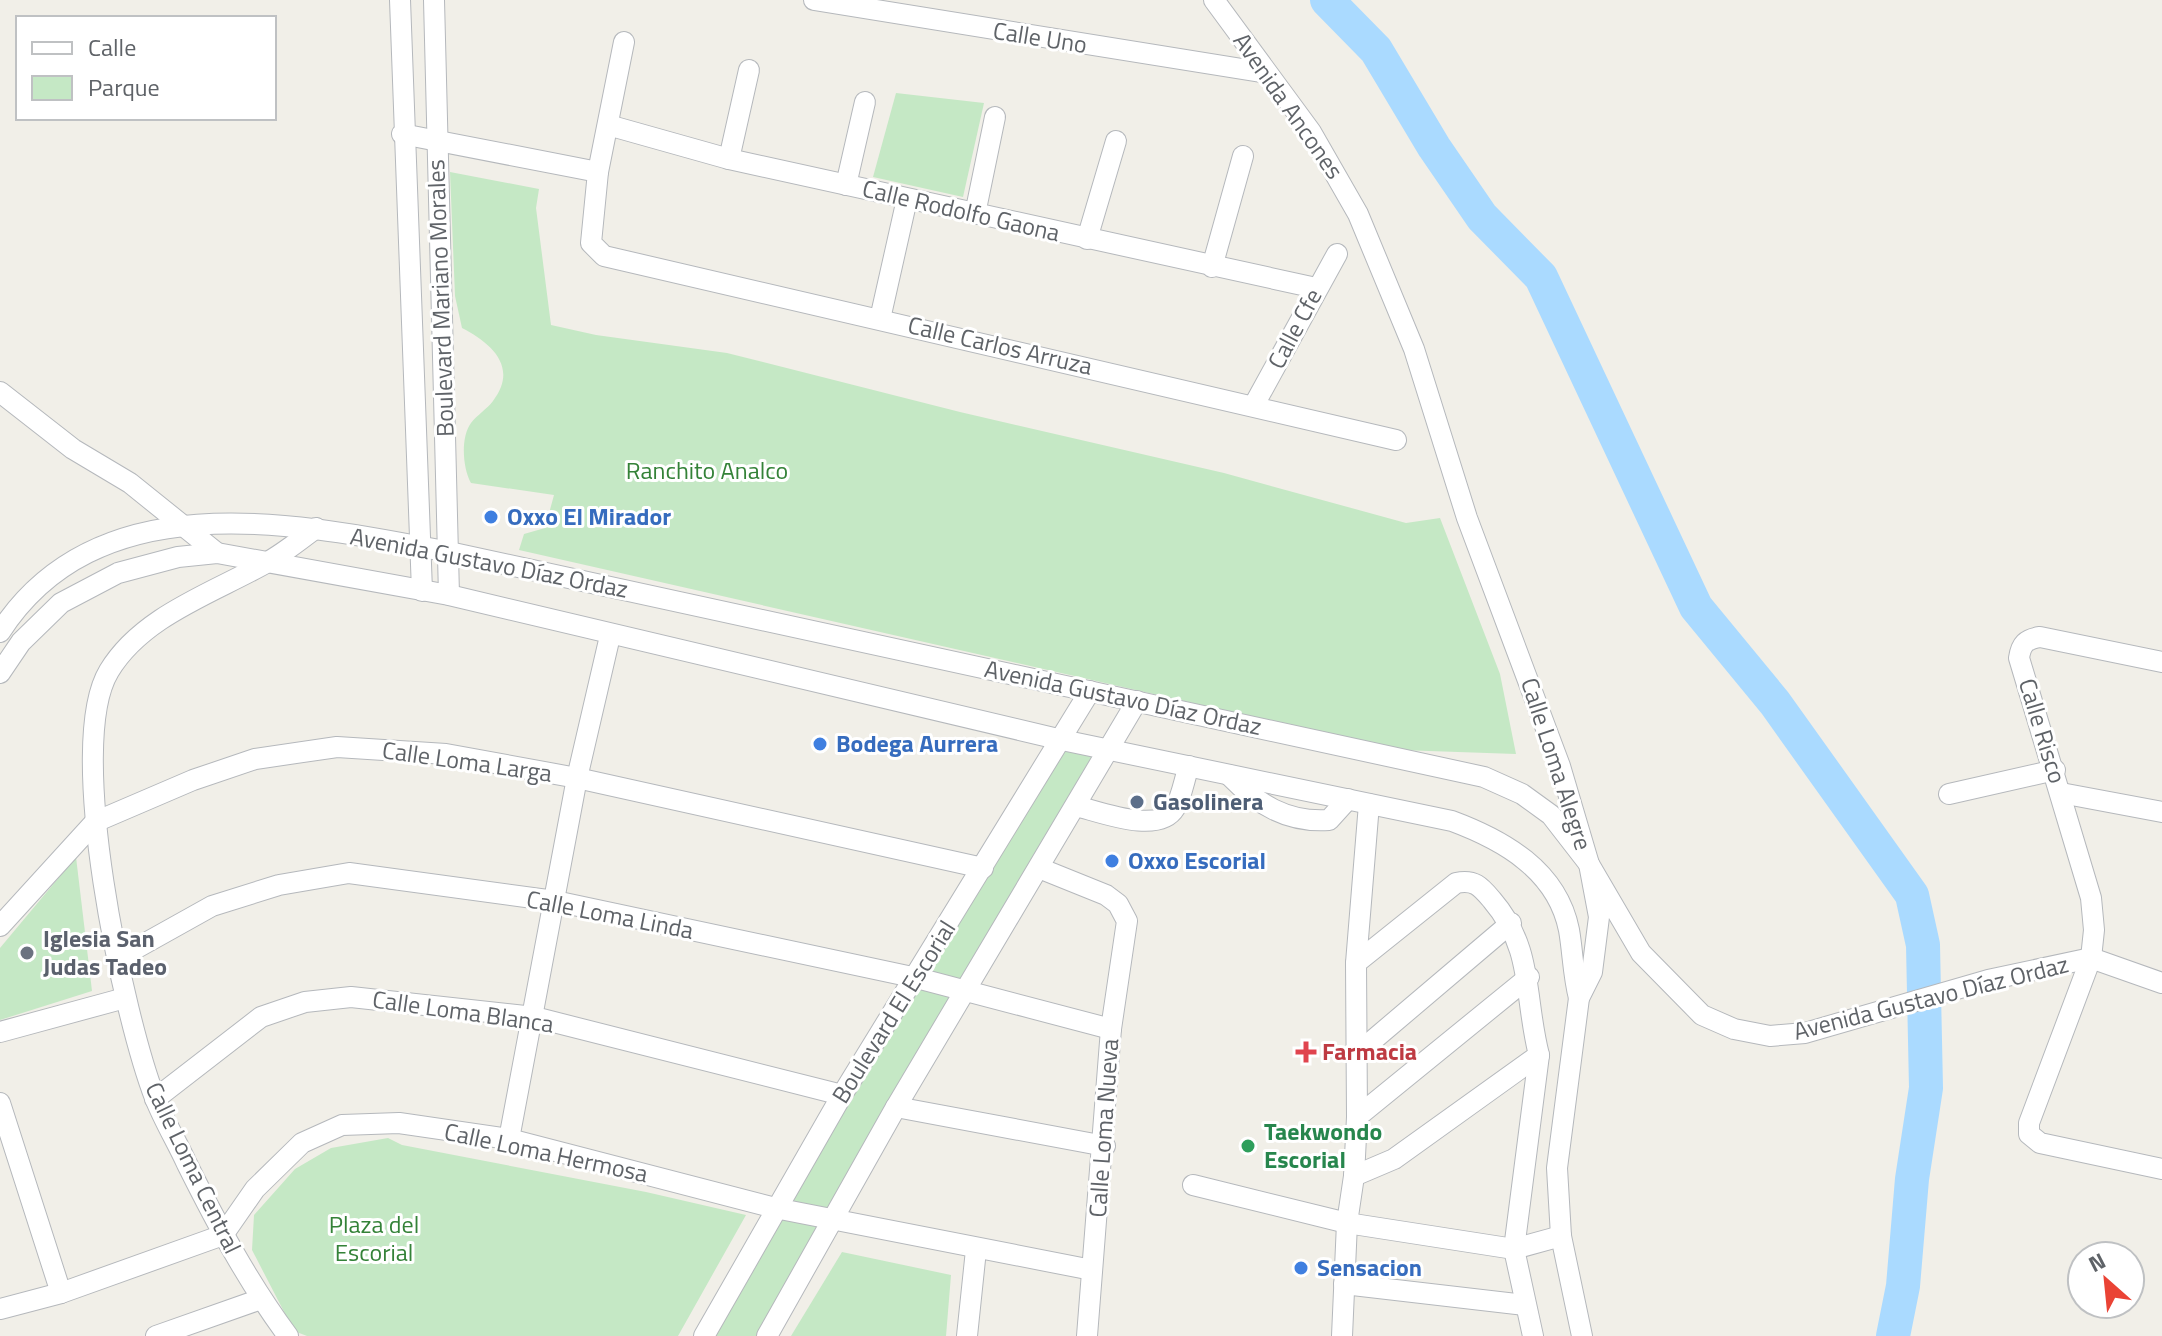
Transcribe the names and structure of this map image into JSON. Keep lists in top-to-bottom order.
{
  "streets": {
    "street": [
      "Calle Uno",
      "Avenida Ancones",
      "Calle Rodolfo Gaona",
      "Boulevard Mariano Morales",
      "Calle Cfe",
      "Calle Carlos Arruza",
      "Avenida Gustavo Díaz Ordaz",
      "Calle Risco",
      "Calle Loma Larga",
      "Calle Loma Alegre",
      "Calle Loma Linda",
      "Calle Loma Blanca",
      "Boulevard El Escorial",
      "Calle Loma Nueva",
      "Calle Loma Hermosa",
      "Calle Loma Central"
    ]
  },
  "crossings": [
    ["Calle Uno", "Avenida Ancones"],
    ["Avenida Ancones", "Calle Loma Alegre"],
    ["Calle Rodolfo Gaona", "Calle Cfe"],
    ["Boulevard Mariano Morales", "Avenida Gustavo Díaz Ordaz"],
    ["Calle Cfe", "Calle Carlos Arruza"],
    ["Avenida Gustavo Díaz Ordaz", "Calle Risco"],
    ["Avenida Gustavo Díaz Ordaz", "Calle Loma Alegre"],
    ["Avenida Gustavo Díaz Ordaz", "Boulevard El Escorial"],
    ["Avenida Gustavo Díaz Ordaz", "Calle Loma Central"],
    ["Calle Loma Larga", "Boulevard El Escorial"],
    ["Calle Loma Larga", "Calle Loma Central"],
    ["Calle Loma Linda", "Boulevard El Escorial"],
    ["Calle Loma Linda", "Calle Loma Nueva"],
    ["Calle Loma Linda", "Calle Loma Central"],
    ["Calle Loma Blanca", "Boulevard El Escorial"],
    ["Calle Loma Blanca", "Calle Loma Central"],
    ["Boulevard El Escorial", "Calle Loma Nueva"],
    ["Boulevard El Escorial", "Calle Loma Hermosa"],
    ["Calle Loma Nueva", "Calle Loma Hermosa"],
    ["Calle Loma Hermosa", "Calle Loma Central"]
  ],
  "parks": ["Ranchito Analco", "Plaza del Escorial"],
  "places": {
    "other": [
      "Oxxo El Mirador",
      "Bodega Aurrera",
      "Gasolinera",
      "Oxxo Escorial",
      "Iglesia San Judas Tadeo",
      "Taekwondo Escorial",
      "Sensacion"
    ],
    "health": ["Farmacia"]
  },
  "legend": ["Calle", "Parque"],
  "north": "top left"
}
